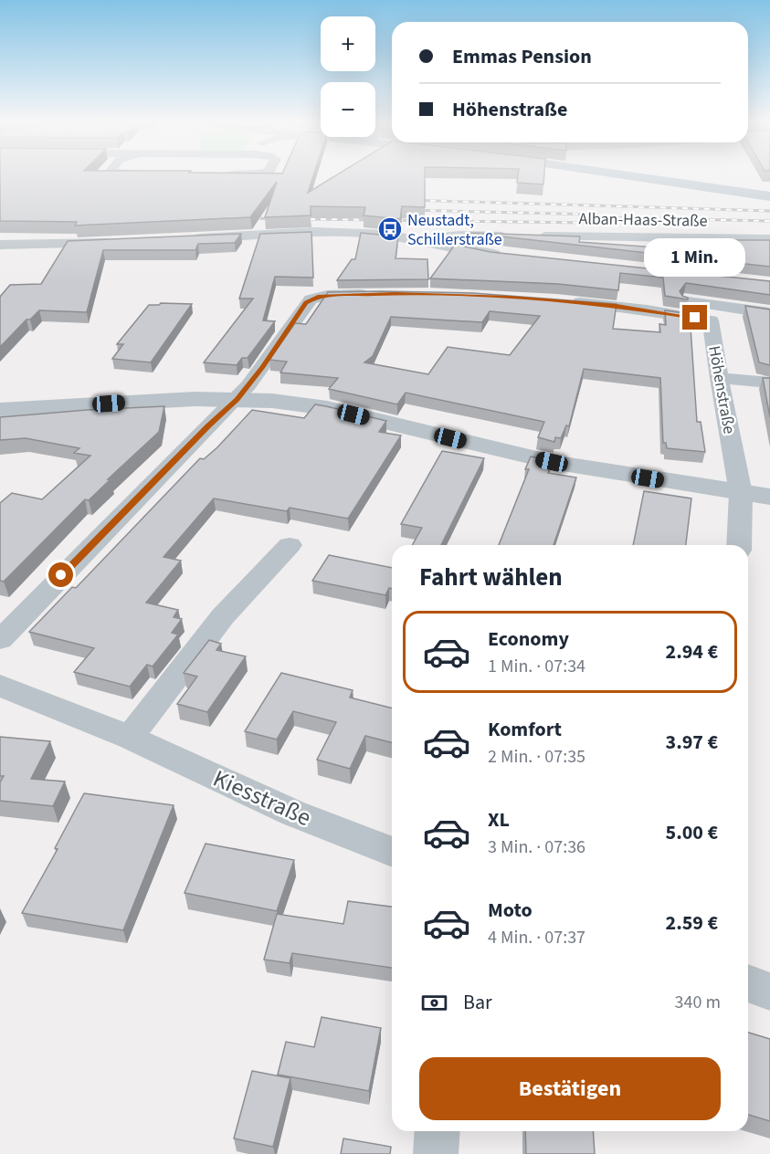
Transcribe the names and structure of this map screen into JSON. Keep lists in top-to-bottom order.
{
  "streets": {
    "street": ["Alban-Haas-Straße", "Höhenstraße", "Kiesstraße"]
  },
  "places": {
    "bus stop": ["Neustadt, Schillerstraße"]
  },
  "page": {
    "map_buttons": ["+", "−"],
    "banner": ["Emmas Pension", "Höhenstraße"],
    "bubble": "1 Min.",
    "heading": "Fahrt wählen",
    "list": [
      {
        "name": "Economy",
        "note": "1 Min. · 07:34",
        "value": "2.94 €"
      },
      {
        "name": "Komfort",
        "note": "2 Min. · 07:35",
        "value": "3.97 €"
      },
      {
        "name": "XL",
        "note": "3 Min. · 07:36",
        "value": "5.00 €"
      },
      {
        "name": "Moto",
        "note": "4 Min. · 07:37",
        "value": "2.59 €"
      }
    ],
    "pay": ["Bar", "340 m"],
    "buttons": "Bestätigen"
  }
}
